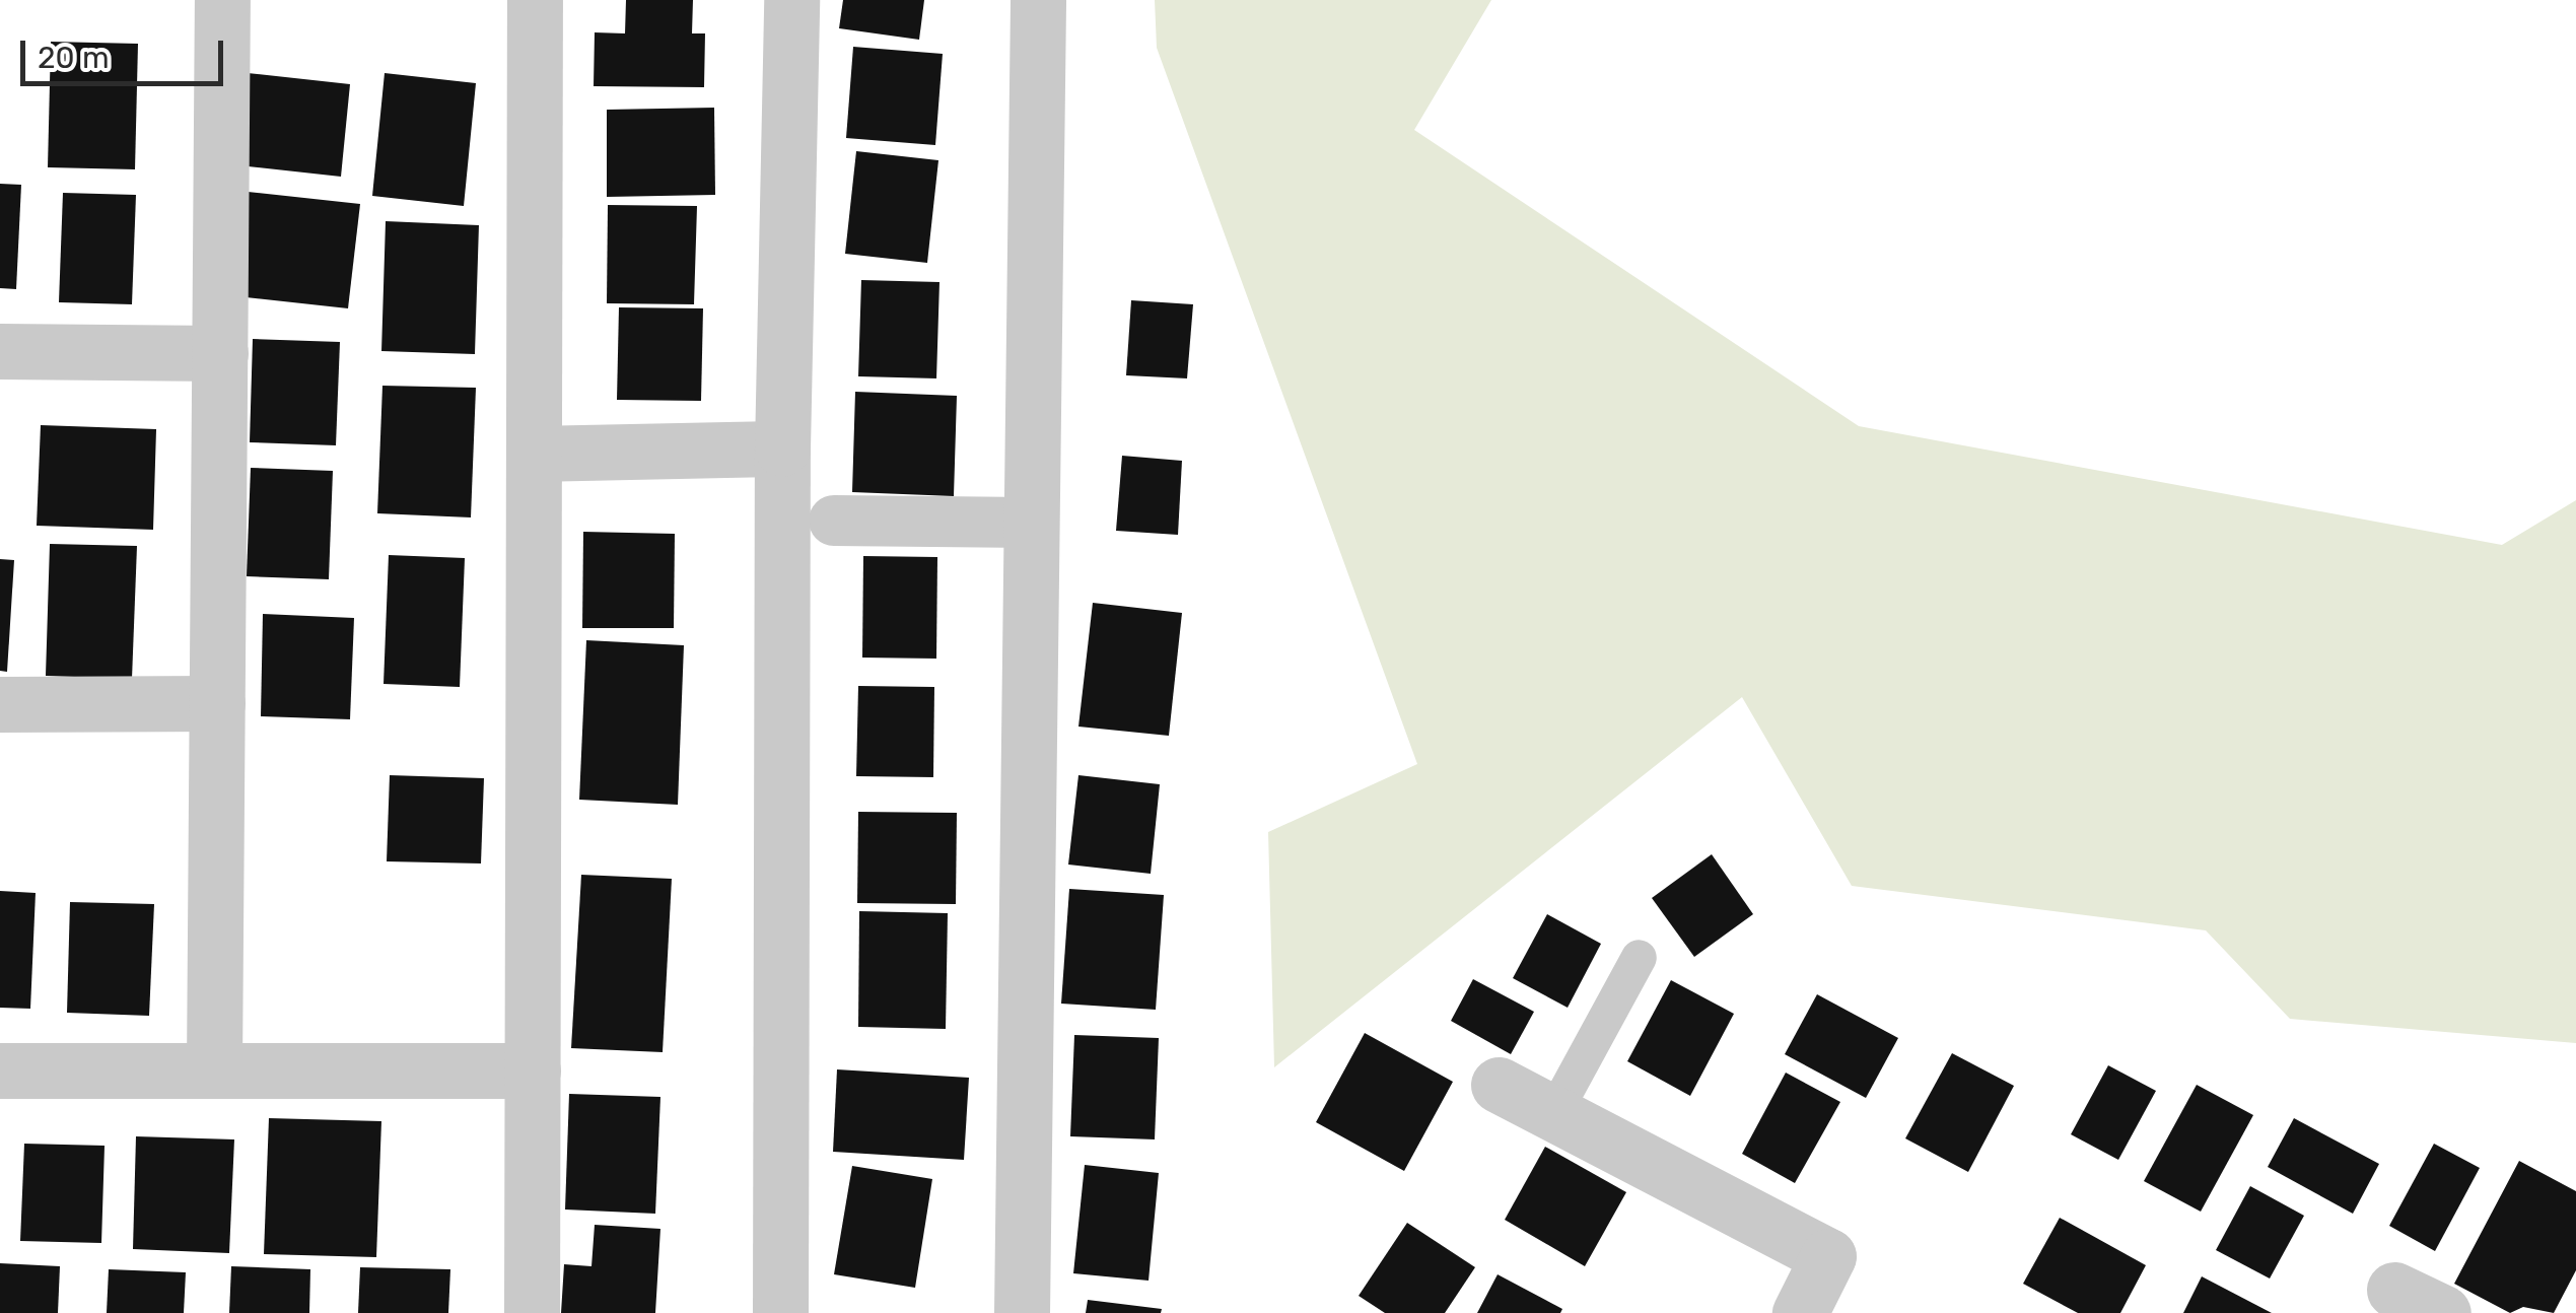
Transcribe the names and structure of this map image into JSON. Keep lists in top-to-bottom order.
{
  "scale_bar": "20 m"
}
